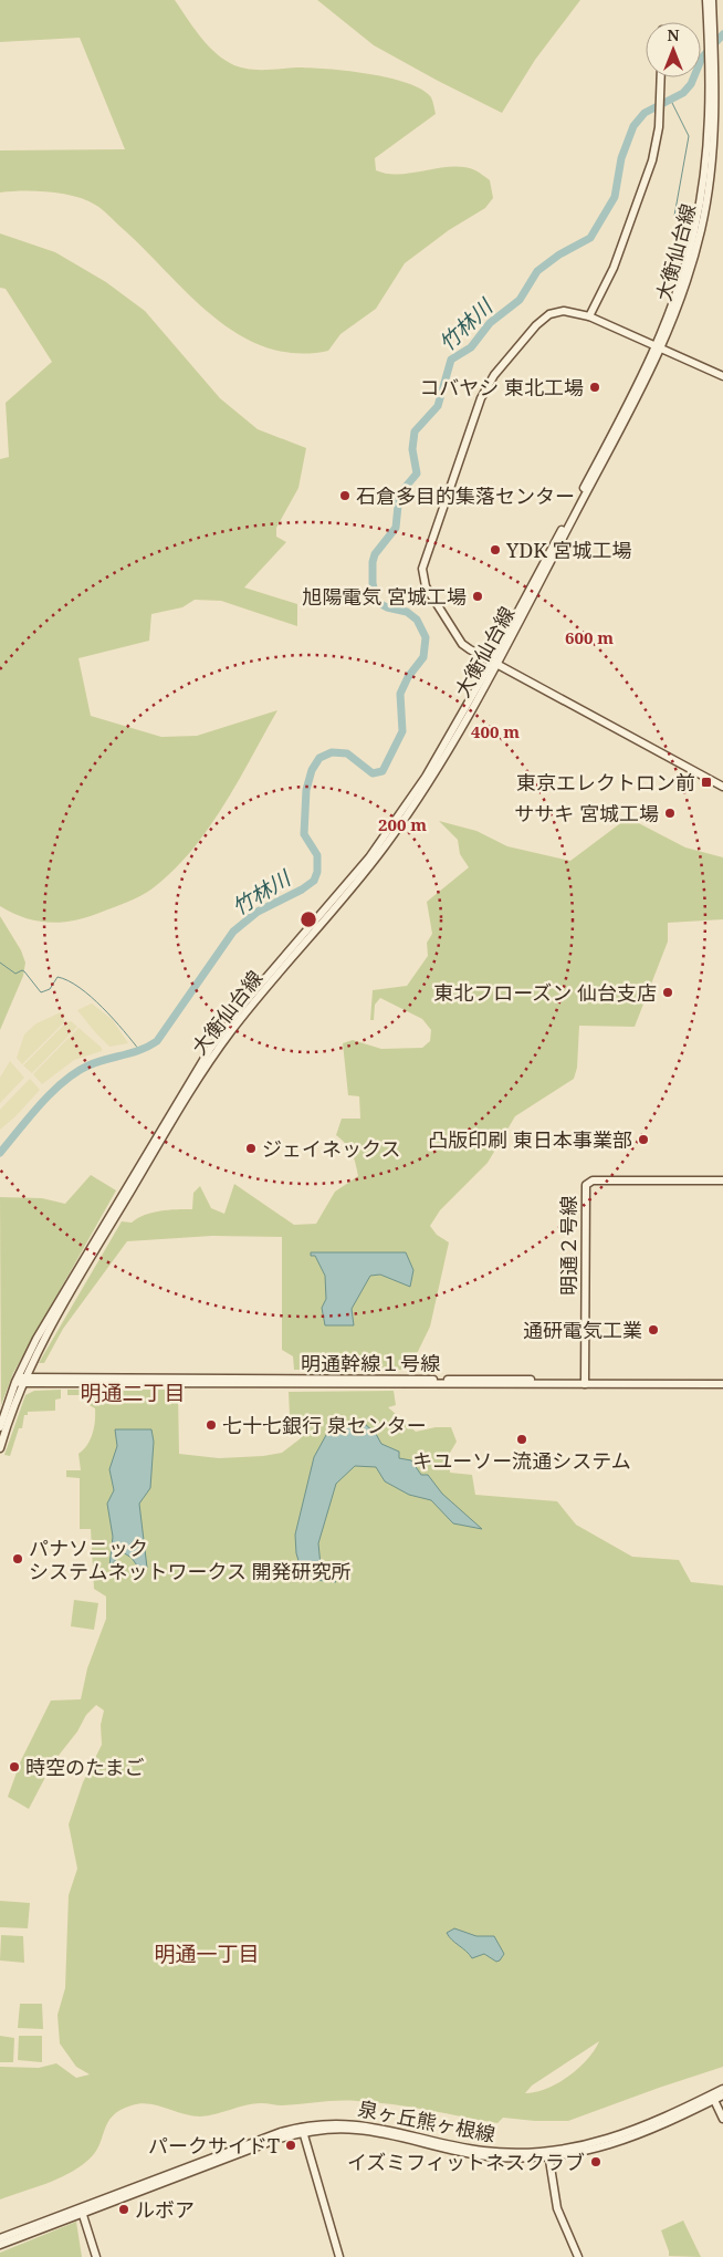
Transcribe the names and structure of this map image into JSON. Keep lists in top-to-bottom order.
{
  "streets": {
    "main road": [
      "大衡仙台線",
      "明通２号線",
      "明通幹線１号線",
      "泉ヶ丘熊ヶ根線"
    ]
  },
  "crossings": [
    ["大衡仙台線", "明通幹線１号線"],
    ["明通２号線", "明通幹線１号線"]
  ],
  "districts": ["明通二丁目", "明通一丁目"],
  "water": ["竹林川"],
  "places": {
    "other": [
      "コバヤシ 東北工場",
      "石倉多目的集落センター",
      "YDK 宮城工場",
      "旭陽電気 宮城工場",
      "ササキ 宮城工場",
      "東北フローズン 仙台支店",
      "凸版印刷 東日本事業部",
      "ジェイネックス",
      "通研電気工業",
      "七十七銀行 泉センター",
      "キユーソー流通システム",
      "パナソニック システムネットワークス 開発研究所",
      "時空のたまご",
      "パークサイドT",
      "イズミフィットネスクラブ",
      "ルボア"
    ],
    "transit": ["東京エレクトロン前"]
  },
  "north": "top",
  "rings": ["600 m", "400 m", "200 m"]
}
